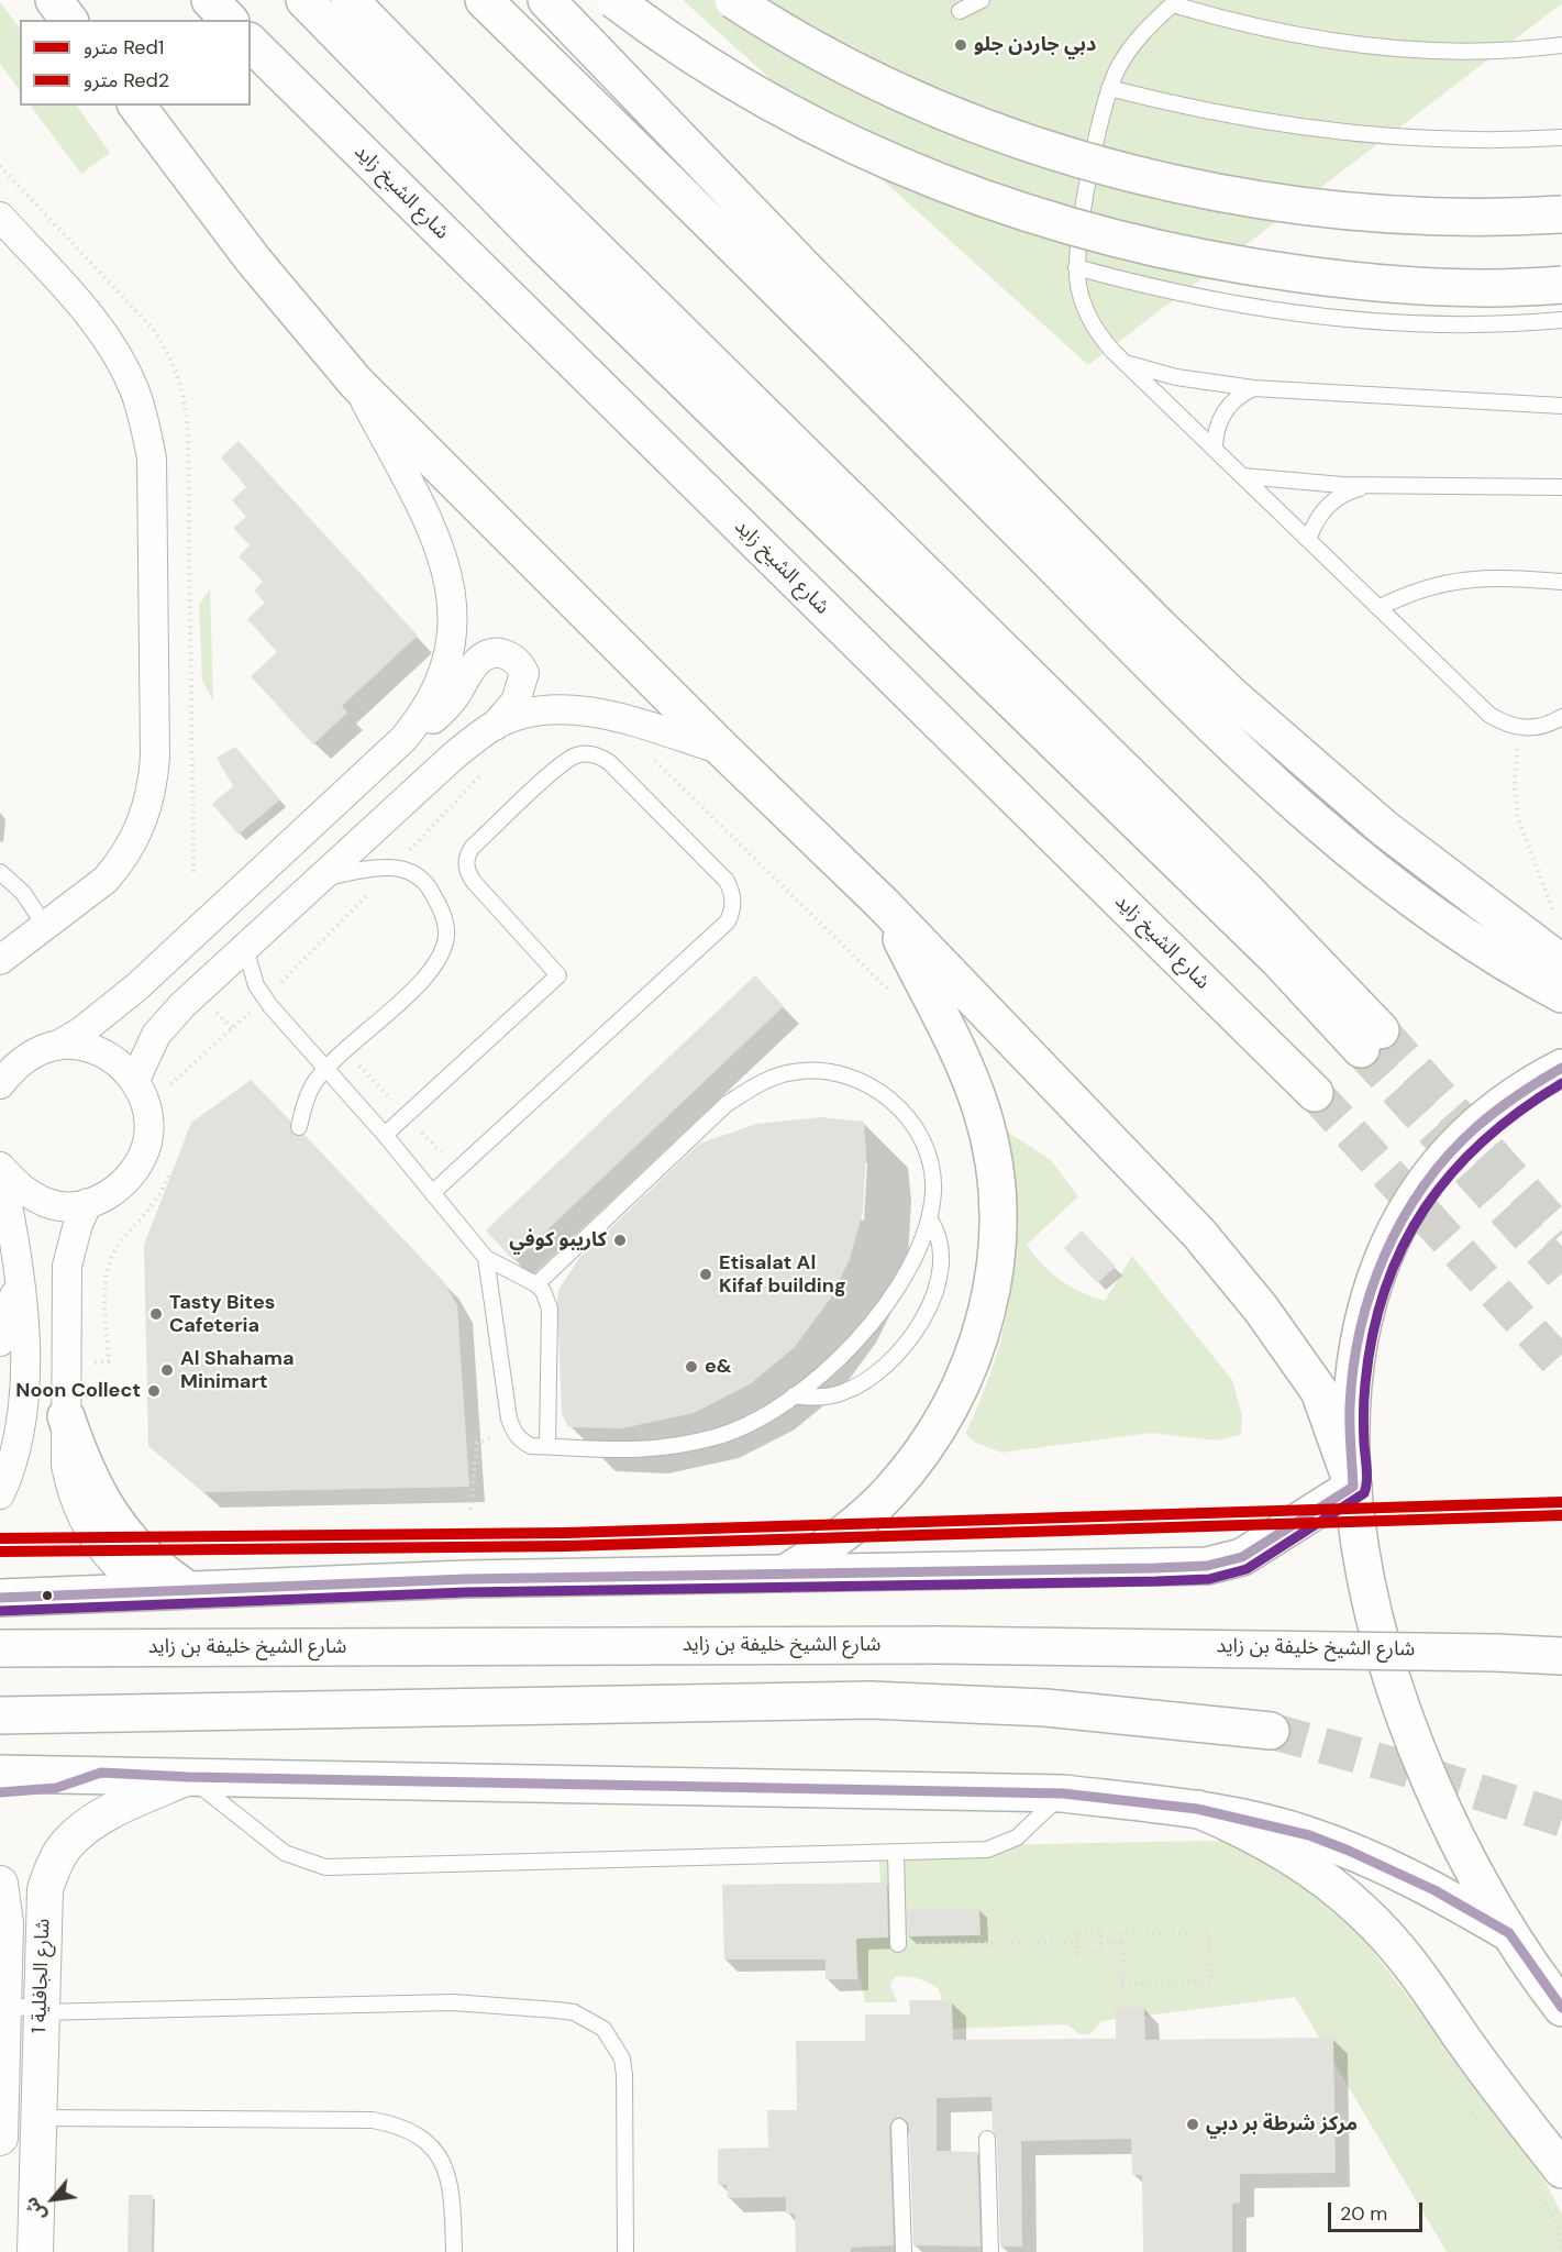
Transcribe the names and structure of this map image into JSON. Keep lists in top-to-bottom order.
{
  "streets": {
    "main road": ["شارع الشيخ زايد", "شارع الشيخ خليفة بن زايد"],
    "street": ["شارع الجافلية 1"]
  },
  "places": [
    "دبي جاردن جلو",
    "كاريبو كوفي",
    "Etisalat Al Kifaf building",
    "Tasty Bites Cafeteria",
    "e&",
    "Al Shahama Minimart",
    "Noon Collect",
    "مركز شرطة بر دبي"
  ],
  "lines": ["metro line Red1", "metro line Red2"],
  "legend": ["مترو Red1", "مترو Red2"],
  "scale_bar": "20 m",
  "north": "bottom left"
}
